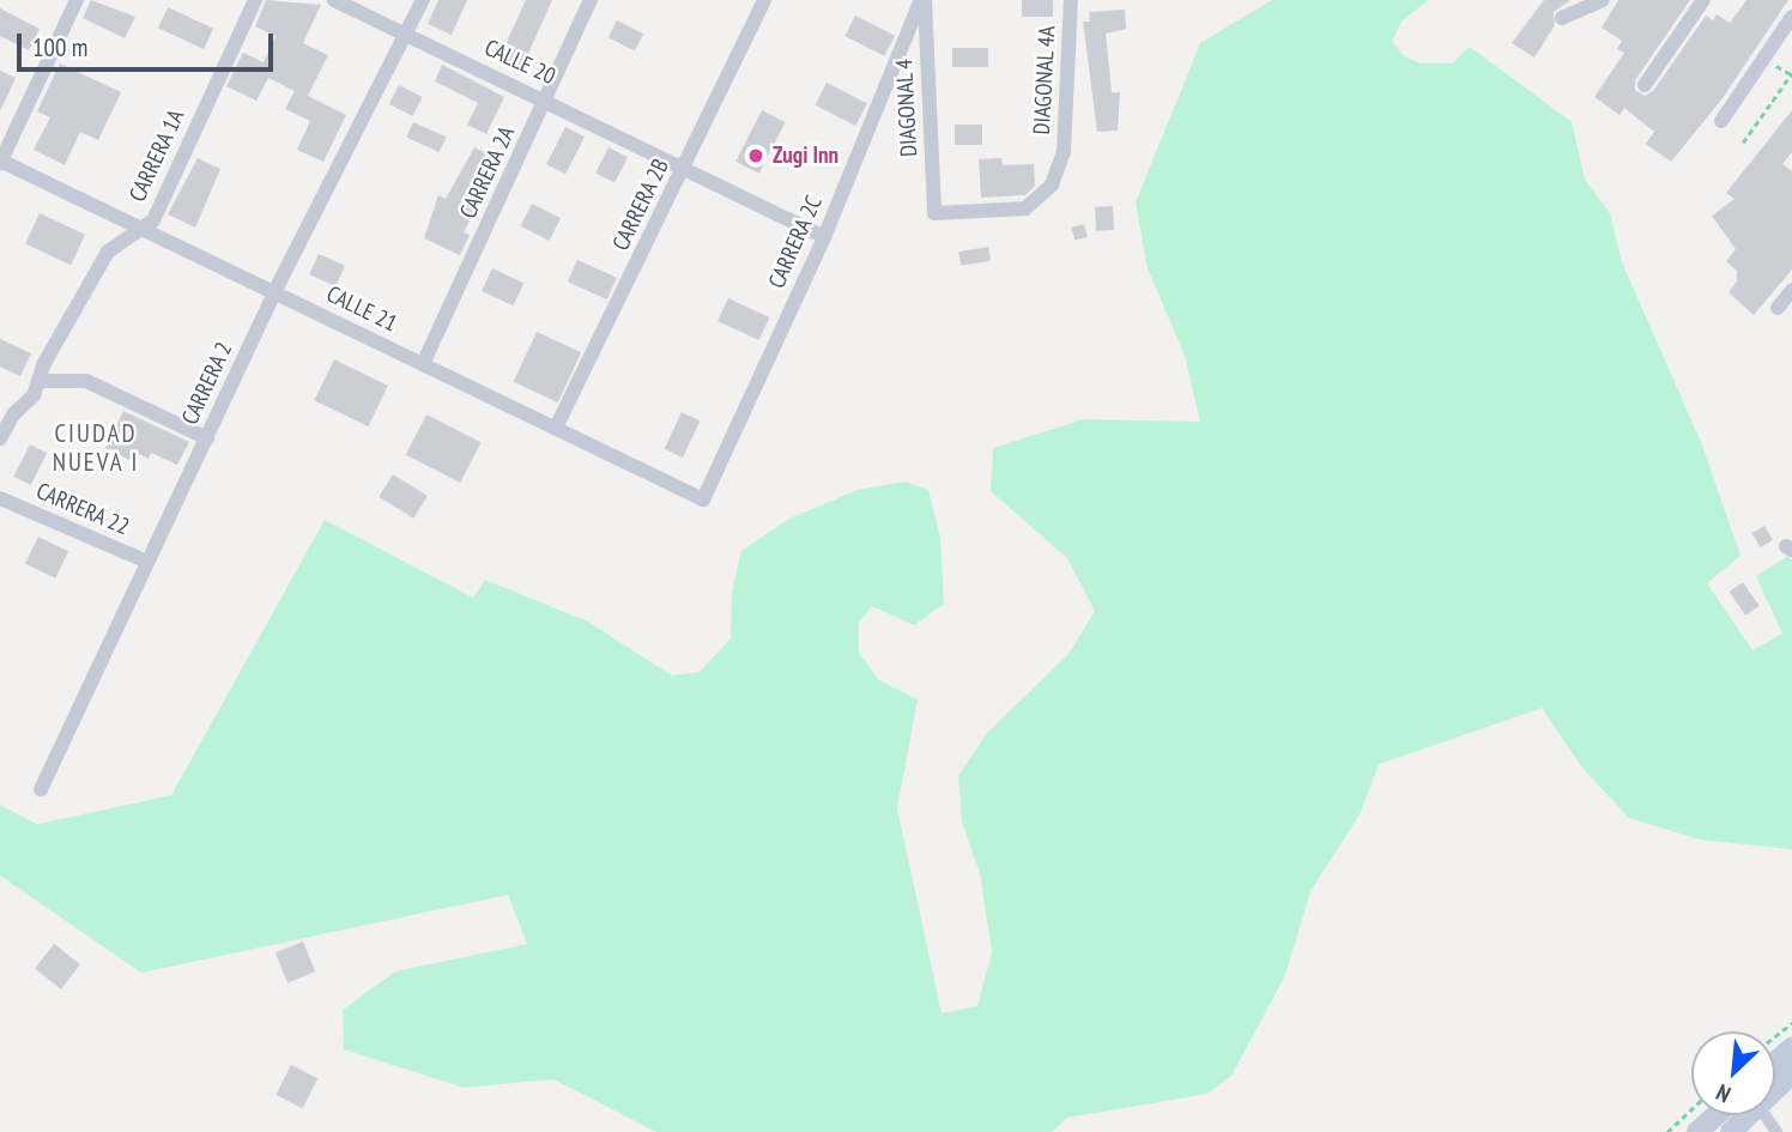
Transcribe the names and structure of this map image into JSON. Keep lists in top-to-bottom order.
{
  "streets": {
    "street": [
      "CALLE 20",
      "DIAGONAL 4A",
      "DIAGONAL 4",
      "CARRERA 1A",
      "CARRERA 2A",
      "CARRERA 2B",
      "CARRERA 2C",
      "CALLE 21",
      "CARRERA 2",
      "CARRERA 22"
    ]
  },
  "crossings": [
    ["CALLE 20", "CARRERA 2A"],
    ["CALLE 20", "CARRERA 2B"],
    ["CALLE 20", "CARRERA 2C"],
    ["CALLE 20", "CARRERA 2"],
    ["DIAGONAL 4A", "DIAGONAL 4"],
    ["DIAGONAL 4", "CARRERA 2C"],
    ["CARRERA 1A", "CALLE 21"],
    ["CARRERA 2A", "CALLE 21"],
    ["CARRERA 2B", "CALLE 21"],
    ["CARRERA 2C", "CALLE 21"],
    ["CALLE 21", "CARRERA 2"],
    ["CARRERA 2", "CARRERA 22"]
  ],
  "districts": ["CIUDAD NUEVA I"],
  "places": ["Zugi Inn"],
  "scale_bar": "100 m",
  "north": "bottom left"
}
